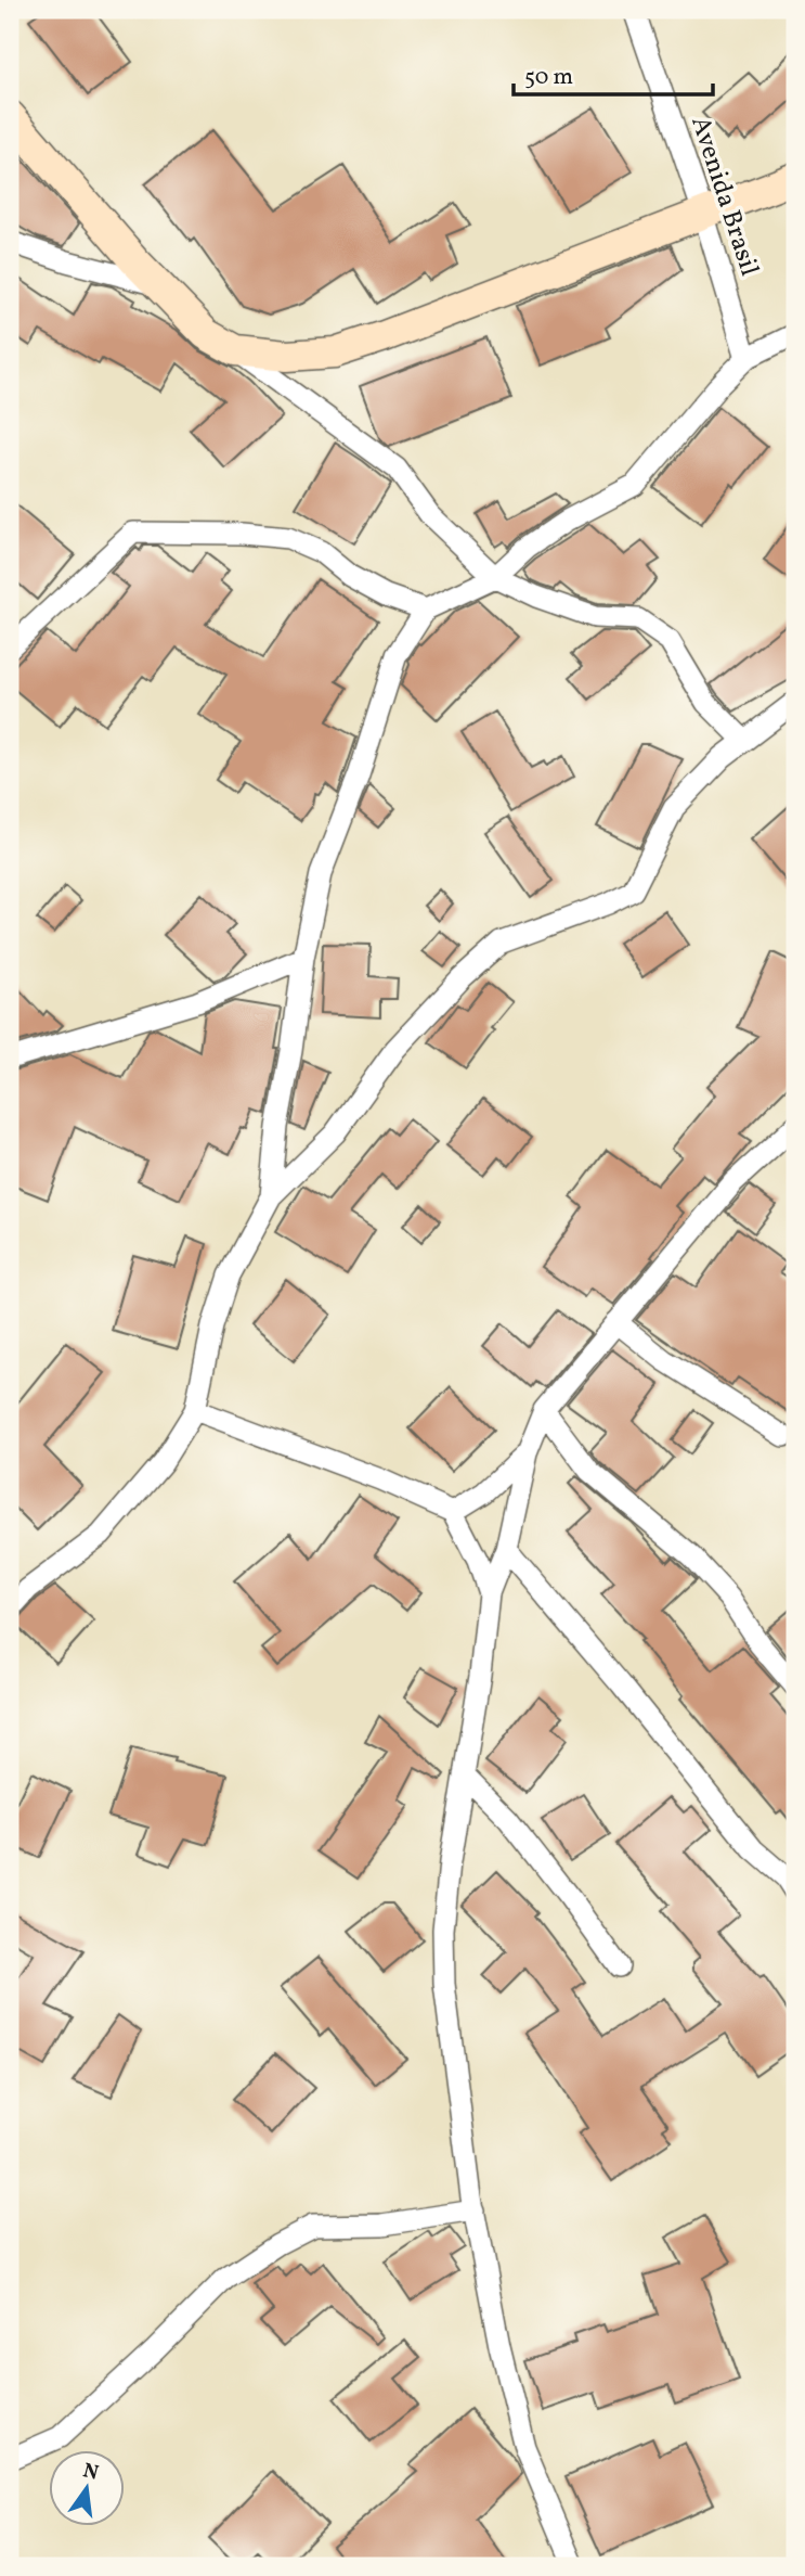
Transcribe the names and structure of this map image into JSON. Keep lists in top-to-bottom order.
{
  "streets": {
    "street": ["Avenida Brasil"]
  },
  "scale_bar": "50 m",
  "north": "top"
}
